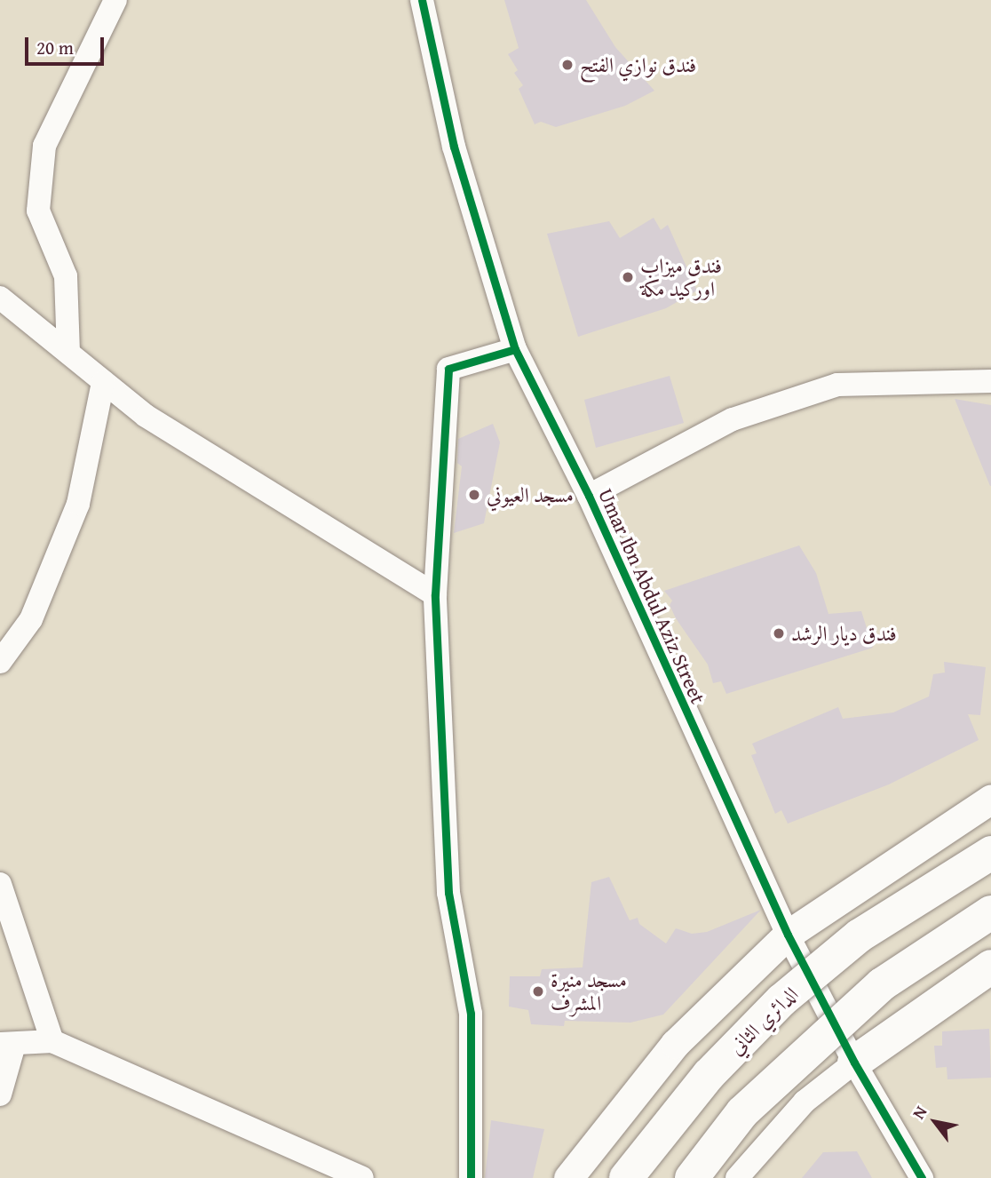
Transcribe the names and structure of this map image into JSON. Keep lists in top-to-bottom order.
{
  "streets": {
    "highway": ["الدائري الثاني"],
    "street": ["Umar Ibn Abdul Aziz Street"]
  },
  "places": [
    "فندق نوازي الفتح",
    "فندق ميزاب اوركيد مكة",
    "مسجد العيوني",
    "فندق ديار الرشد",
    "مسجد منيرة المشرف"
  ],
  "scale_bar": "20 m",
  "north": "top left"
}
